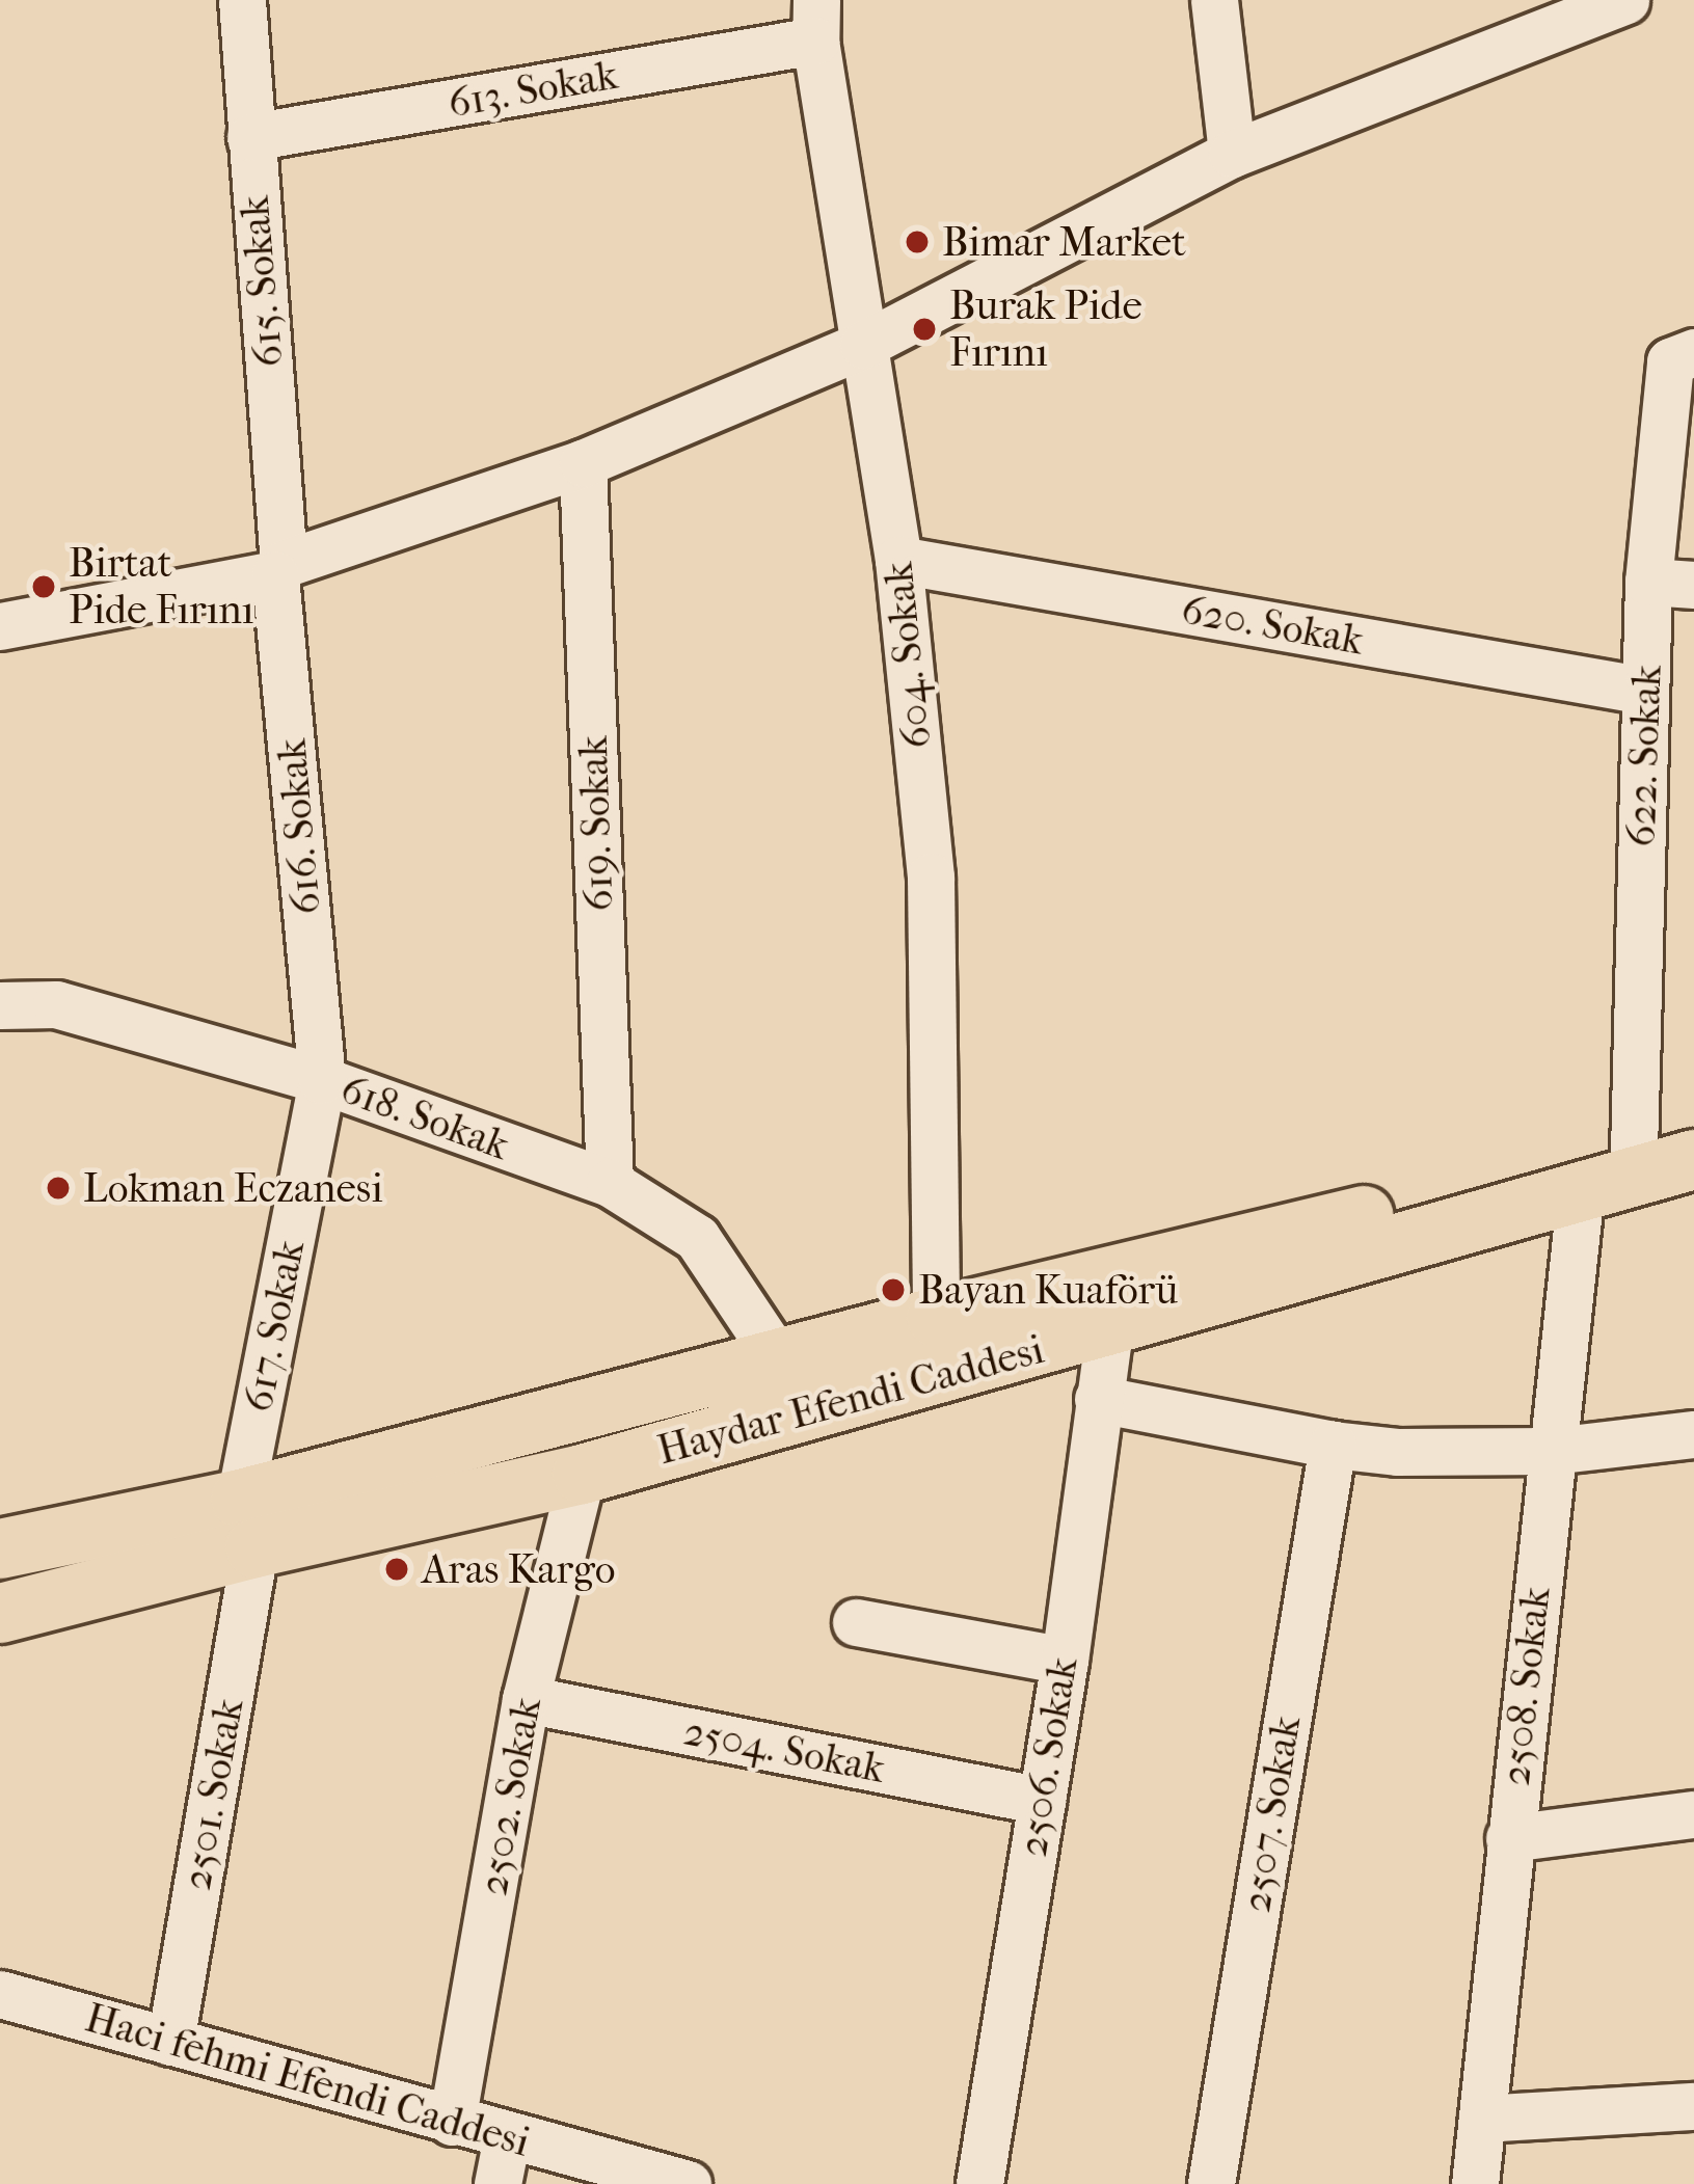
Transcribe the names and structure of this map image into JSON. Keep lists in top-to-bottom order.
{
  "streets": {
    "main road": ["Haydar Efendi Caddesi"],
    "street": [
      "613. Sokak",
      "615. Sokak",
      "620. Sokak",
      "604. Sokak",
      "622. Sokak",
      "619. Sokak",
      "616. Sokak",
      "618. Sokak",
      "617. Sokak",
      "2508. Sokak",
      "2504. Sokak",
      "2506. Sokak",
      "2501. Sokak",
      "2502. Sokak",
      "2507. Sokak",
      "Haci fehmi Efendi Caddesi"
    ]
  },
  "crossings": [
    ["613. Sokak", "615. Sokak"],
    ["613. Sokak", "604. Sokak"],
    ["615. Sokak", "616. Sokak"],
    ["620. Sokak", "604. Sokak"],
    ["620. Sokak", "622. Sokak"],
    ["604. Sokak", "Haydar Efendi Caddesi"],
    ["622. Sokak", "Haydar Efendi Caddesi"],
    ["619. Sokak", "618. Sokak"],
    ["616. Sokak", "618. Sokak"],
    ["616. Sokak", "617. Sokak"],
    ["618. Sokak", "617. Sokak"],
    ["618. Sokak", "Haydar Efendi Caddesi"],
    ["617. Sokak", "Haydar Efendi Caddesi"],
    ["617. Sokak", "2501. Sokak"],
    ["Haydar Efendi Caddesi", "2508. Sokak"],
    ["Haydar Efendi Caddesi", "2506. Sokak"],
    ["Haydar Efendi Caddesi", "2501. Sokak"],
    ["Haydar Efendi Caddesi", "2502. Sokak"],
    ["2504. Sokak", "2506. Sokak"],
    ["2504. Sokak", "2502. Sokak"],
    ["2501. Sokak", "Haci fehmi Efendi Caddesi"],
    ["2502. Sokak", "Haci fehmi Efendi Caddesi"]
  ],
  "places": [
    "Bimar Market",
    "Burak Pide Fırını",
    "Birtat Pide Fırını",
    "Lokman Eczanesi",
    "Bayan Kuaförü",
    "Aras Kargo"
  ]
}
